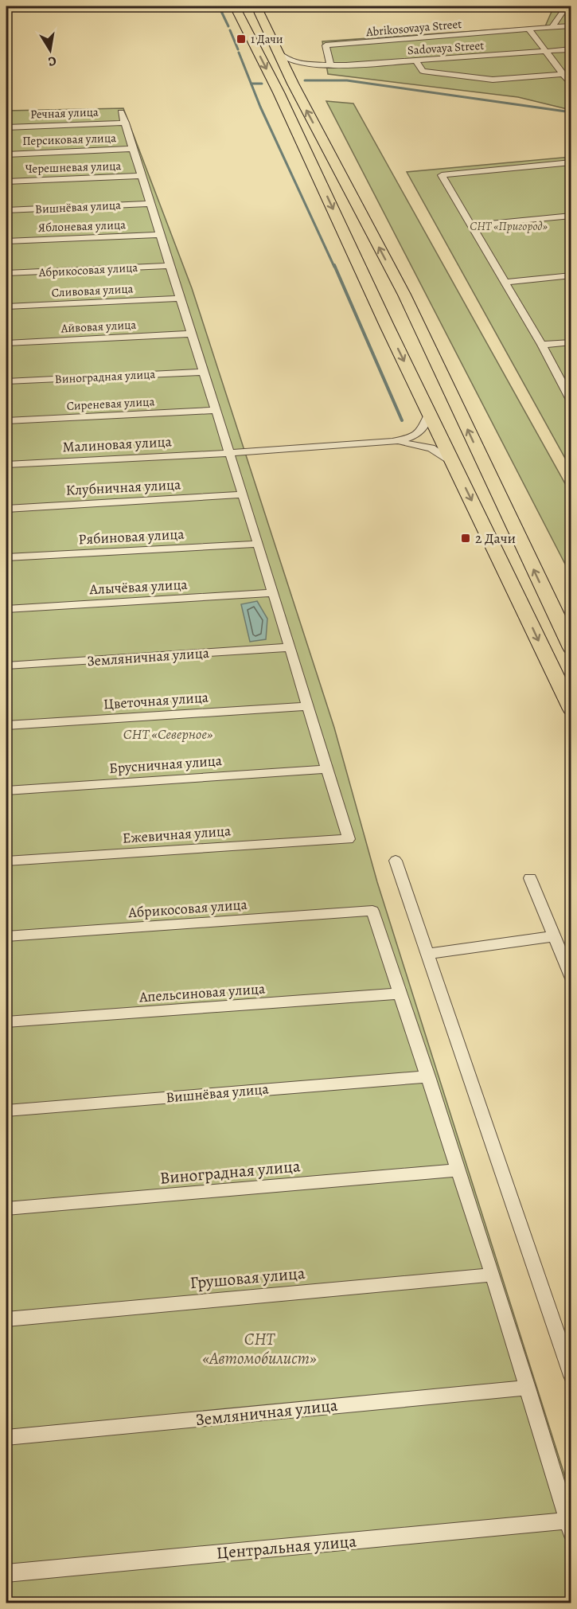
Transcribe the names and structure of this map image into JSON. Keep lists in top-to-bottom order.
{
  "streets": {
    "street": [
      "Abrikosovaya Street",
      "Sadovaya Street",
      "Речная улица",
      "Персиковая улица",
      "Черешневая улица",
      "Вишнёвая улица",
      "Яблоневая улица",
      "Абрикосовая улица",
      "Сливовая улица",
      "Айвовая улица",
      "Виноградная улица",
      "Сиреневая улица",
      "Малиновая улица",
      "Клубничная улица",
      "Рябиновая улица",
      "Алычёвая улица",
      "Земляничная улица",
      "Цветочная улица",
      "Брусничная улица",
      "Ежевичная улица",
      "Апельсиновая улица",
      "Грушовая улица",
      "Центральная улица"
    ]
  },
  "crossings": [
    ["Abrikosovaya Street", "Sadovaya Street"],
    ["Абрикосовая улица", "Апельсиновая улица"],
    ["Брусничная улица", "Ежевичная улица"]
  ],
  "parks": ["СНТ «Пригород»", "СНТ «Северное»", "СНТ «Автомобилист»"],
  "places": {
    "transit": ["1 Дачи", "2 Дачи"]
  },
  "north": "bottom"
}
